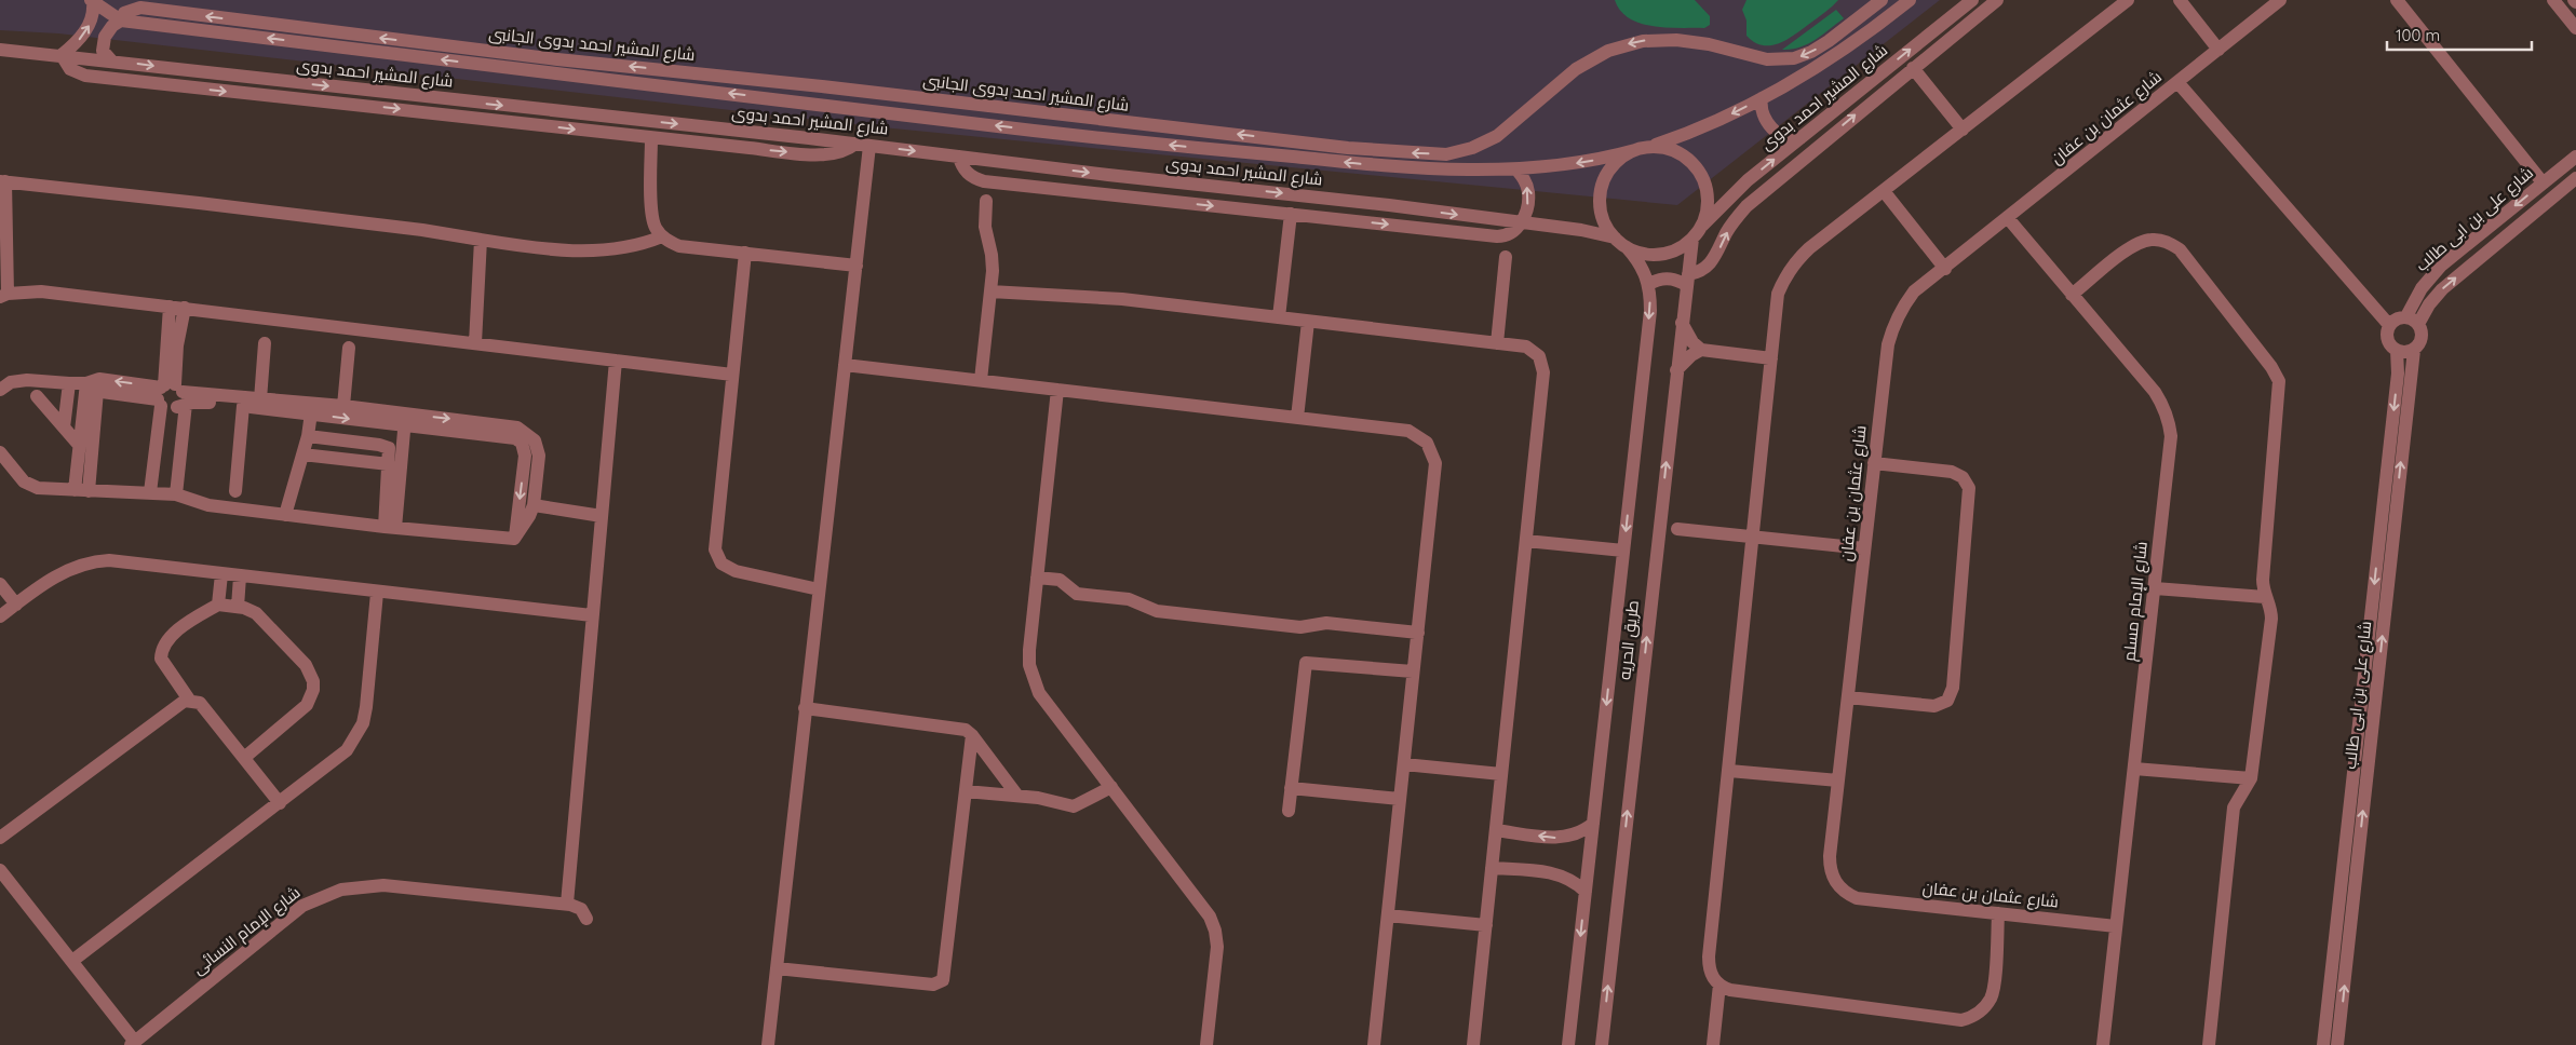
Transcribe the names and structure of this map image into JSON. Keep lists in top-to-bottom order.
{
  "streets": {
    "street": [
      "شارع المشير احمد بدوى الجانبى",
      "شارع المشير احمد بدوى",
      "شارع عثمان بن عفان",
      "شارع على بن ابى طالب",
      "شارع الإمام مسلم",
      "طريق الحريه",
      "شارع الإمام النسائى"
    ]
  },
  "crossings": [
    ["شارع المشير احمد بدوى الجانبى", "شارع المشير احمد بدوى"],
    ["شارع المشير احمد بدوى", "طريق الحريه"],
    ["شارع عثمان بن عفان", "شارع الإمام مسلم"]
  ],
  "scale_bar": "100 m"
}
